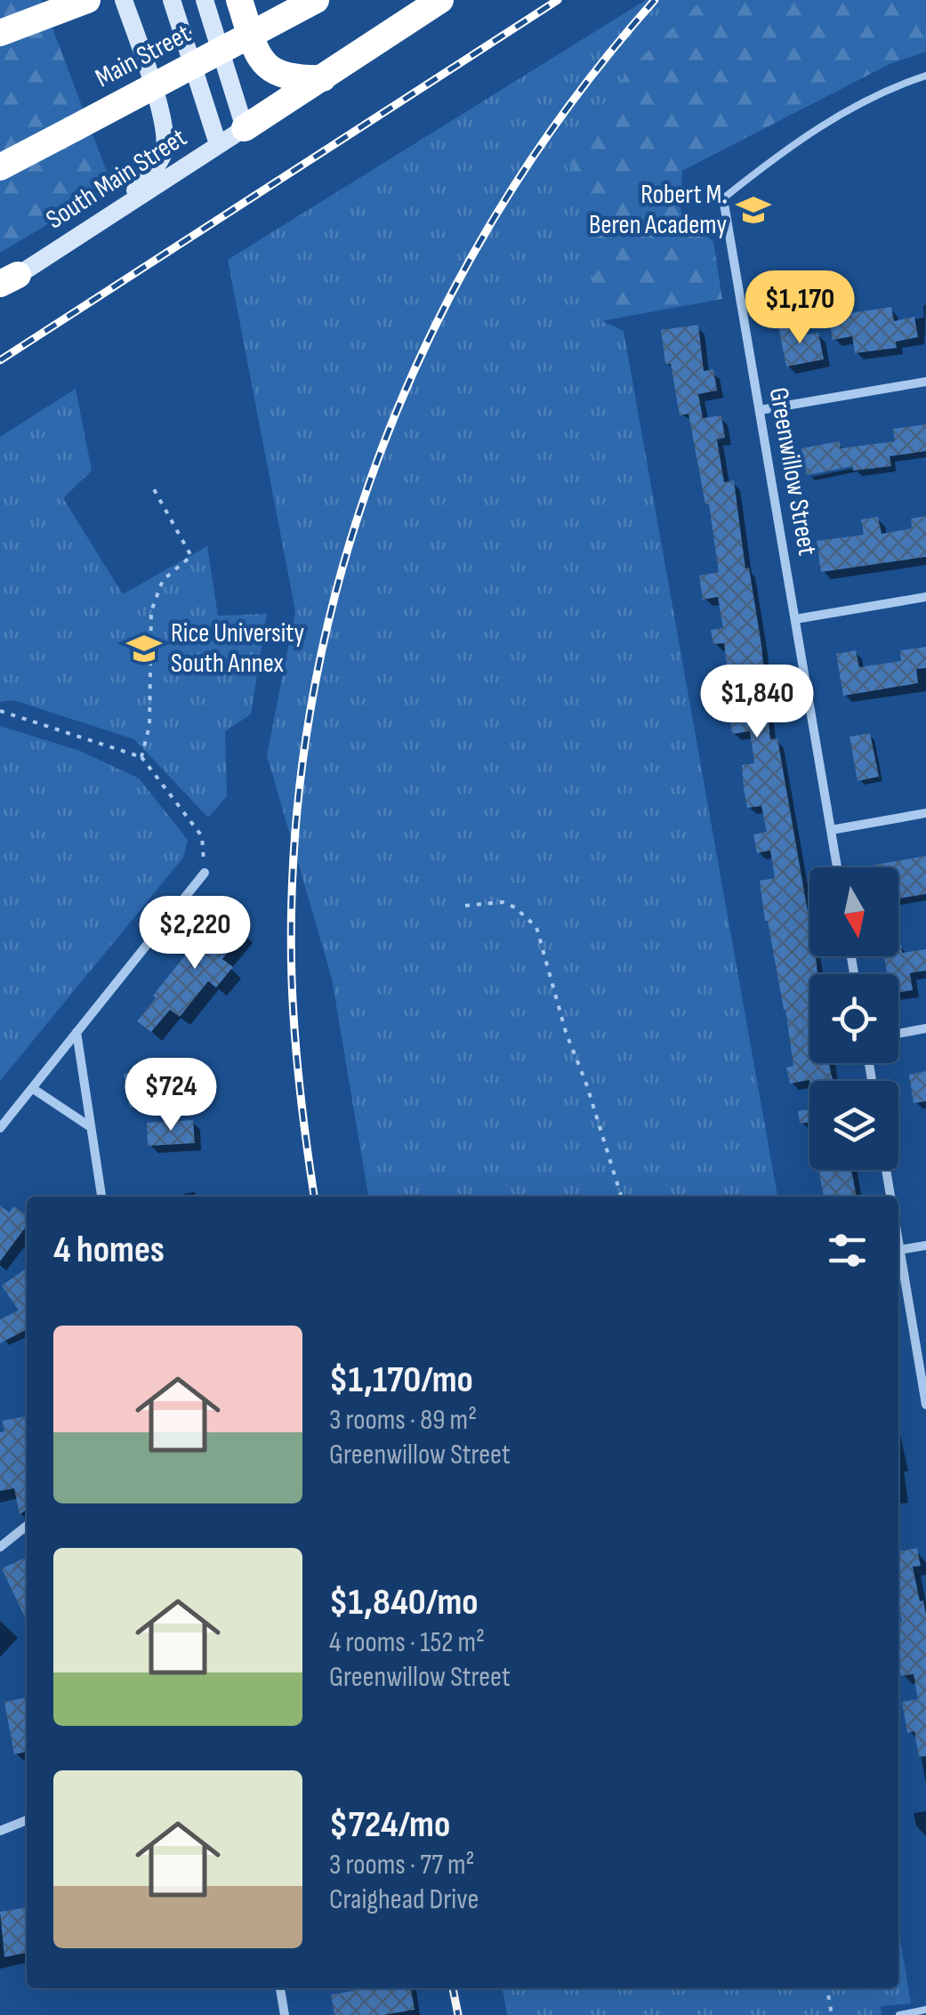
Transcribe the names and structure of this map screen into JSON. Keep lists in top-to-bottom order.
{
  "streets": {
    "highway": ["Main Street"],
    "main road": ["South Main Street"],
    "street": ["Greenwillow Street"]
  },
  "places": {
    "school or university": ["Robert M. Beren Academy", "Rice University South Annex"]
  },
  "north": "bottom",
  "page": {
    "price": [
      "$1,170",
      "$1,840",
      "$2,220",
      "$724"
    ],
    "heading": "4 homes",
    "list": [
      {
        "name": "$1,170/mo",
        "note": "3 rooms · 89 m² · Greenwillow Street"
      },
      {
        "name": "$1,840/mo",
        "note": "4 rooms · 152 m² · Greenwillow Street"
      },
      {
        "name": "$724/mo",
        "note": "3 rooms · 77 m² · Craighead Drive"
      }
    ]
  }
}
